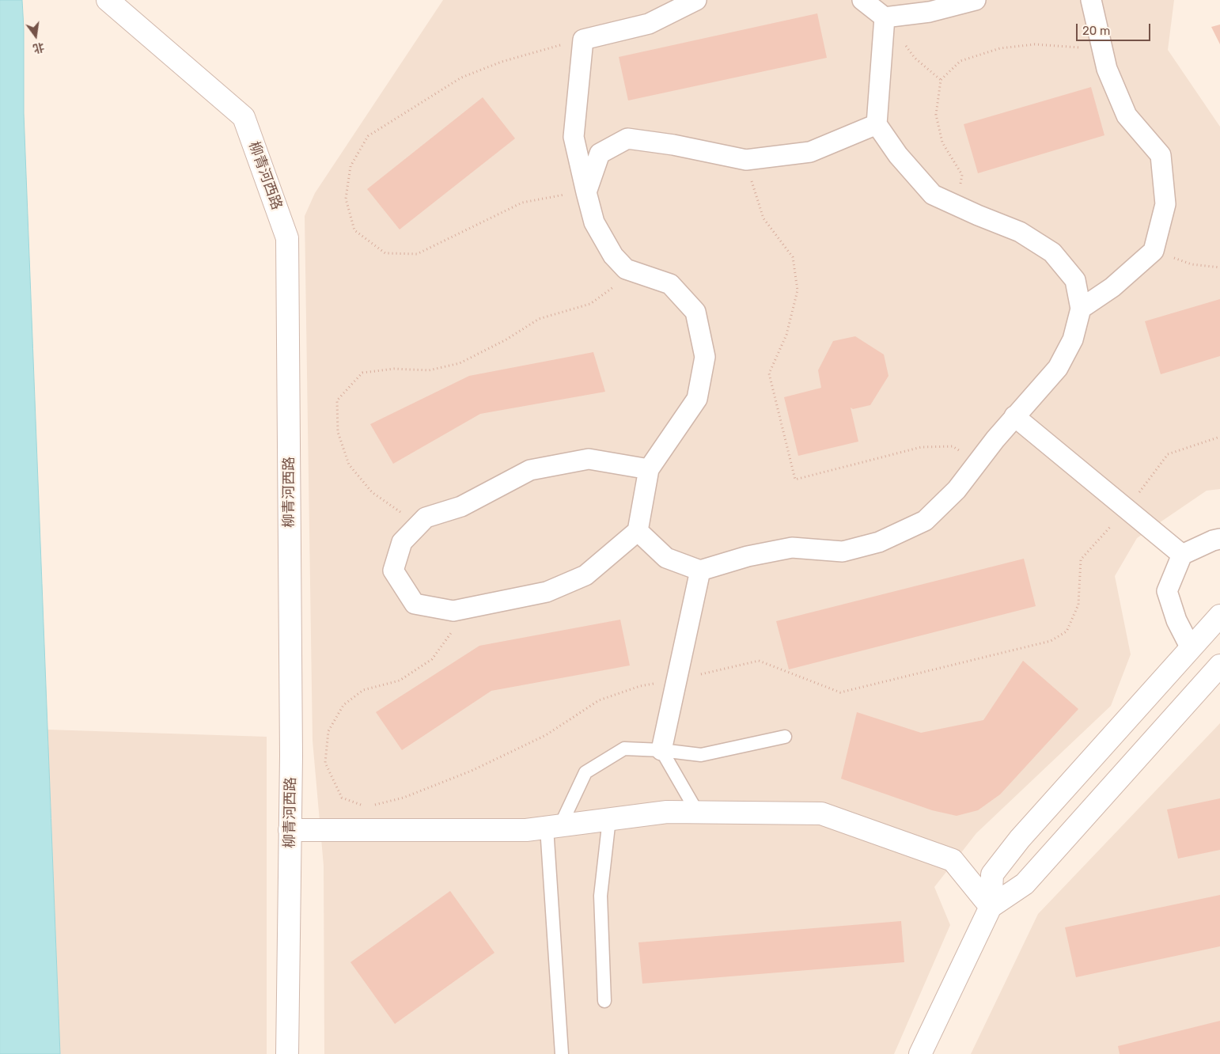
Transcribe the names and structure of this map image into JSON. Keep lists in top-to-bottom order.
{
  "streets": {
    "street": ["柳青河西路"]
  },
  "scale_bar": "20 m",
  "north": "bottom"
}
